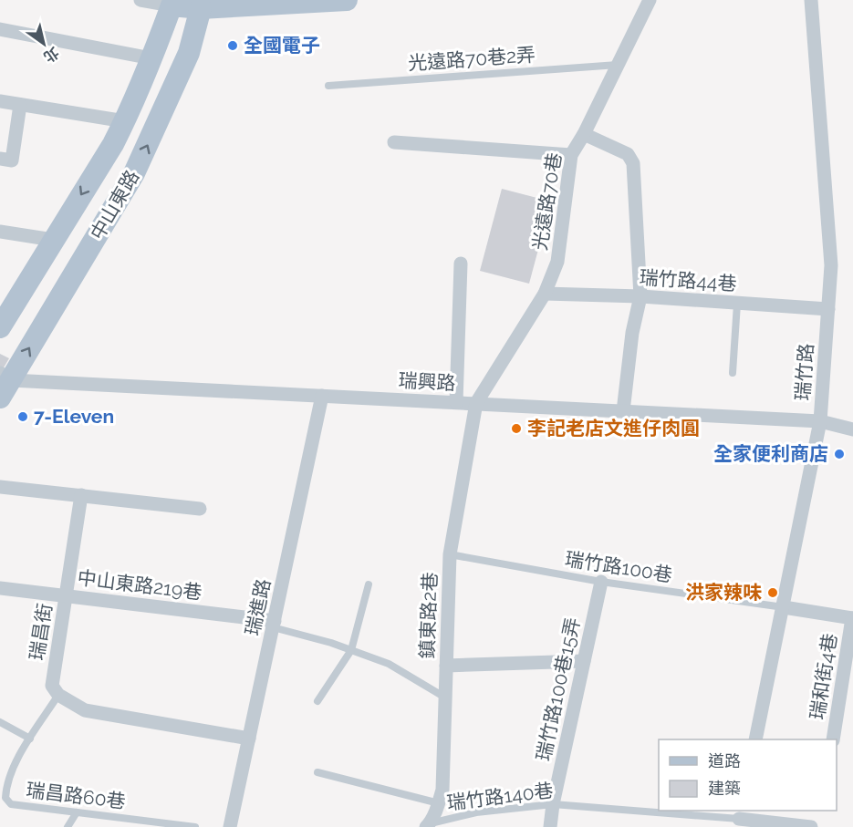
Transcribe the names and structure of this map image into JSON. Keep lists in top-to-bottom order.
{
  "streets": {
    "main road": ["中山東路"],
    "street": [
      "光遠路70巷",
      "瑞竹路44巷",
      "瑞竹路",
      "瑞興路",
      "中山東路219巷",
      "瑞進路",
      "鎮東路2巷",
      "瑞昌街",
      "瑞和街4巷",
      "瑞竹路100巷15弄"
    ],
    "lane": [
      "光遠路70巷2弄",
      "瑞竹路100巷",
      "瑞昌路60巷",
      "瑞竹路140巷"
    ]
  },
  "crossings": [
    ["光遠路70巷2弄", "光遠路70巷"],
    ["光遠路70巷", "瑞竹路44巷"],
    ["光遠路70巷", "瑞興路"],
    ["光遠路70巷", "鎮東路2巷"],
    ["中山東路", "瑞興路"],
    ["瑞竹路44巷", "瑞竹路"],
    ["瑞竹路", "瑞興路"],
    ["瑞竹路", "瑞竹路100巷"],
    ["瑞興路", "瑞進路"],
    ["瑞興路", "鎮東路2巷"],
    ["瑞竹路100巷", "鎮東路2巷"],
    ["瑞竹路100巷", "瑞竹路100巷15弄"],
    ["中山東路219巷", "瑞進路"],
    ["中山東路219巷", "瑞昌街"],
    ["鎮東路2巷", "瑞竹路140巷"],
    ["瑞昌街", "瑞昌路60巷"],
    ["瑞竹路100巷15弄", "瑞竹路140巷"]
  ],
  "places": [
    "全國電子",
    "7-Eleven",
    "李記老店文進仔肉圓",
    "全家便利商店",
    "洪家辣味"
  ],
  "legend": ["道路", "建築"],
  "north": "bottom right"
}
